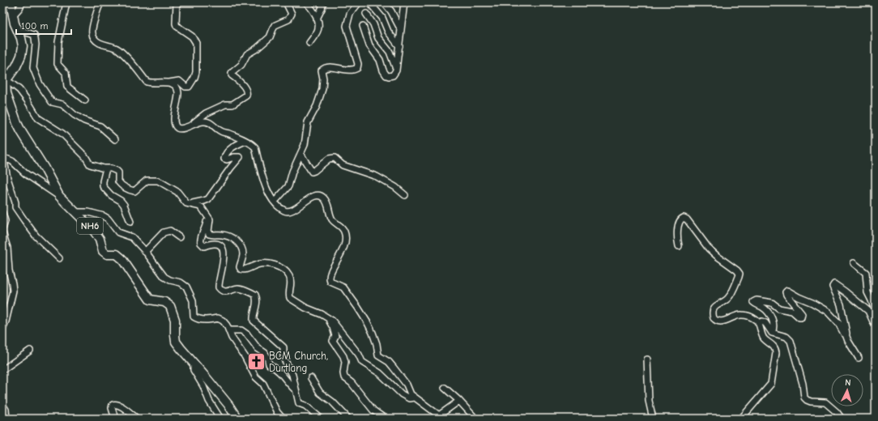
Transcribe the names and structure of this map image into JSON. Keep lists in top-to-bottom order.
{
  "streets": {
    "highway": ["NH6"]
  },
  "places": {
    "church": ["BCM Church, Durtlang"]
  },
  "scale_bar": "100 m",
  "north": "top"
}
